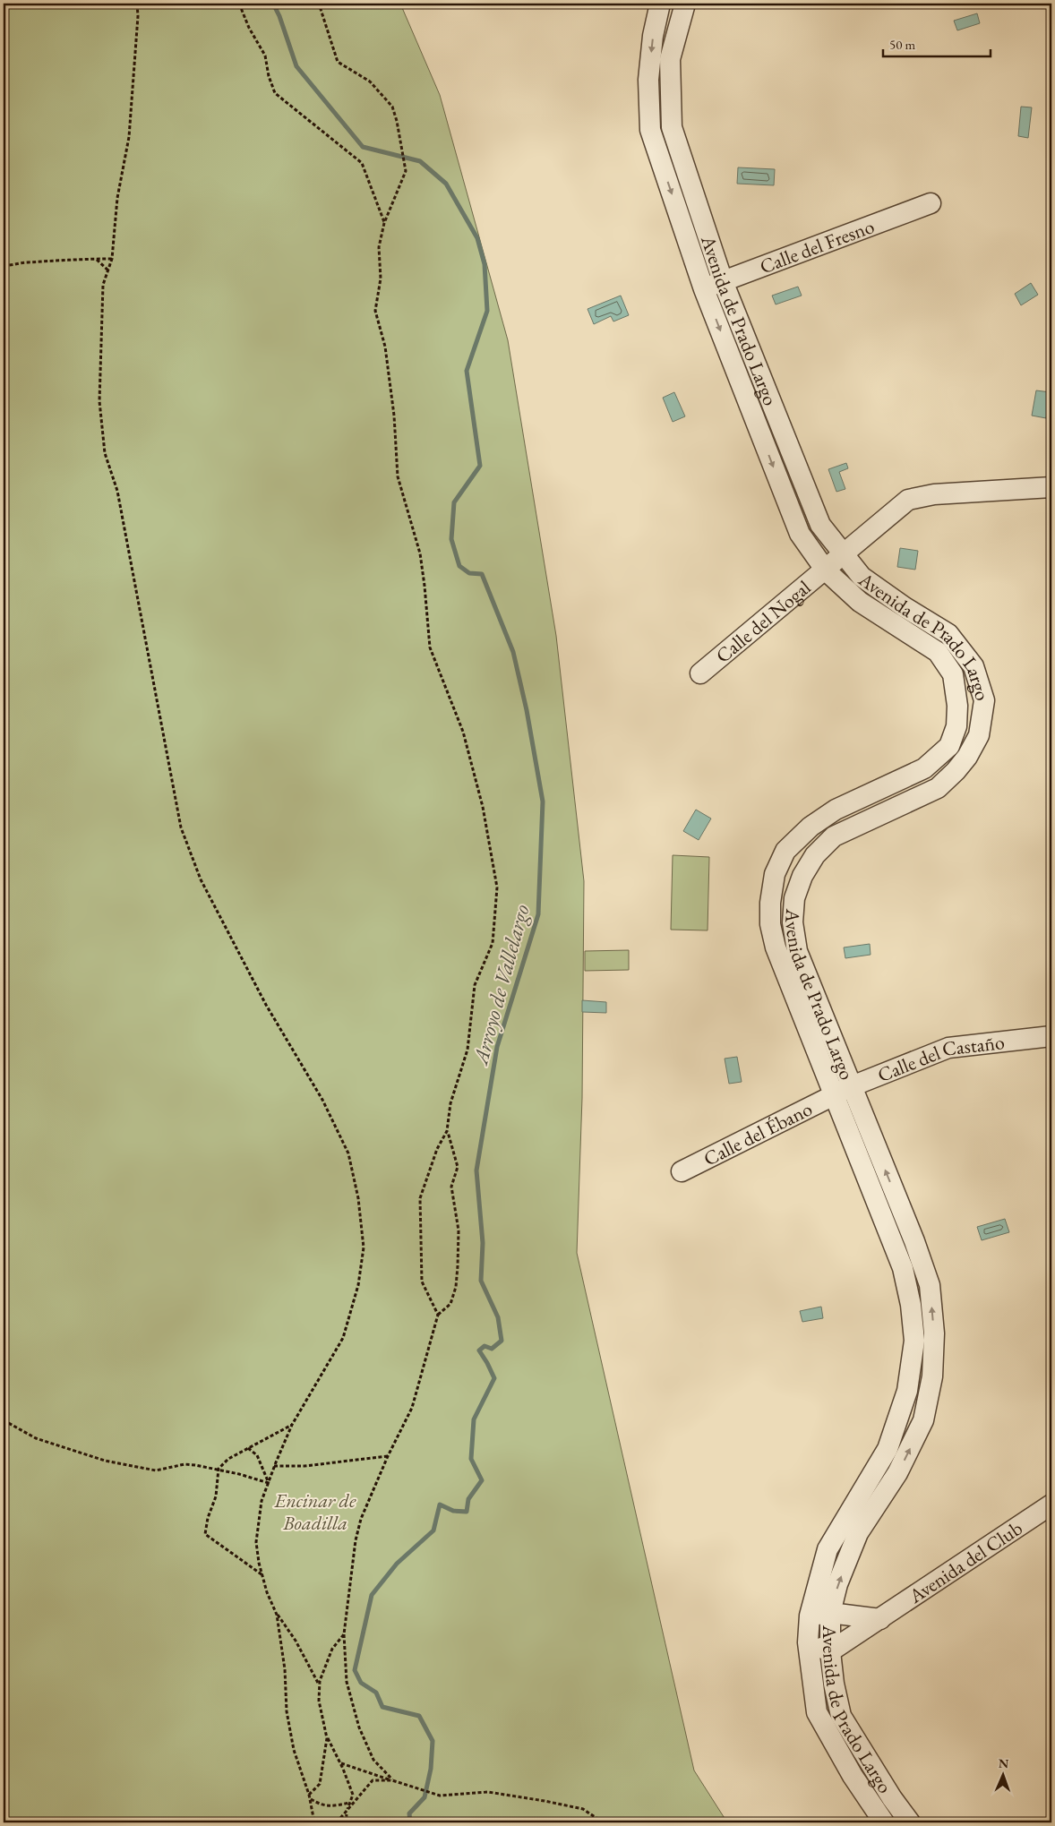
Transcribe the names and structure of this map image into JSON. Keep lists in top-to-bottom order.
{
  "streets": {
    "street": [
      "Calle del Fresno",
      "Avenida de Prado Largo",
      "Calle del Nogal",
      "Calle del Castaño",
      "Calle del Ébano",
      "Avenida del Club"
    ]
  },
  "crossings": [
    ["Calle del Fresno", "Avenida de Prado Largo"],
    ["Avenida de Prado Largo", "Calle del Nogal"],
    ["Avenida de Prado Largo", "Calle del Castaño"],
    ["Avenida de Prado Largo", "Calle del Ébano"],
    ["Avenida de Prado Largo", "Avenida del Club"],
    ["Calle del Castaño", "Calle del Ébano"]
  ],
  "water": ["Arroyo de Vallelargo"],
  "parks": ["Encinar de Boadilla"],
  "scale_bar": "50 m",
  "north": "top"
}
